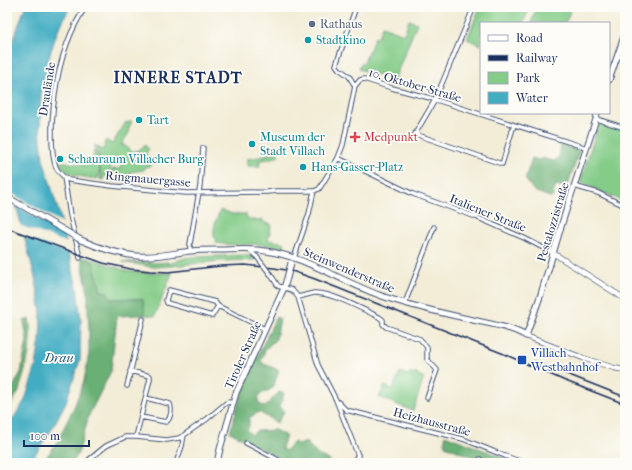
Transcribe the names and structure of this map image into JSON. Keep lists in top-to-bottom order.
{
  "streets": {
    "main road": ["Pestalozzistraße", "Steinwenderstraße", "Tiroler Straße"],
    "street": [
      "10. Oktober-Straße",
      "Draulände",
      "Ringmauergasse",
      "Italiener Straße",
      "Heizhausstraße"
    ]
  },
  "crossings": [
    ["10. Oktober-Straße", "Pestalozzistraße"],
    ["Draulände", "Ringmauergasse"],
    ["Italiener Straße", "Pestalozzistraße"],
    ["Pestalozzistraße", "Steinwenderstraße"],
    ["Steinwenderstraße", "Tiroler Straße"]
  ],
  "districts": ["INNERE STADT"],
  "water": ["Drau"],
  "places": {
    "other": [
      "Rathaus",
      "Stadtkino",
      "Tart",
      "Museum der Stadt Villach",
      "Schauraum Villacher Burg",
      "Hans-Gasser-Platz"
    ],
    "health": ["Medpunkt"],
    "transit": ["Villach Westbahnhof"]
  },
  "legend": [
    "Road",
    "Railway",
    "Park",
    "Water"
  ],
  "scale_bar": "100 m"
}
